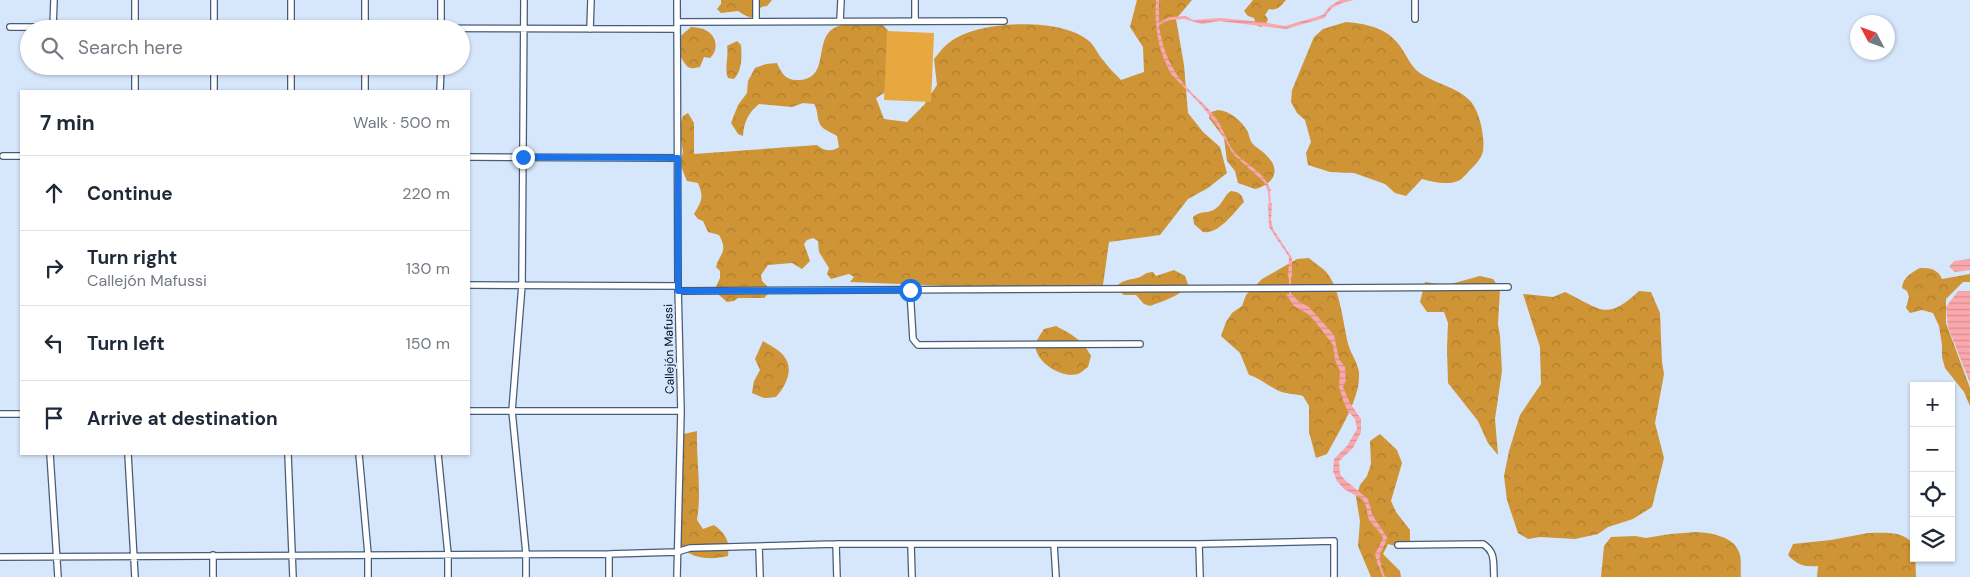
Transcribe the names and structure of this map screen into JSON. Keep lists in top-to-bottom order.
{
  "streets": {
    "street": ["Callejón Mafussi"]
  },
  "north": "top left",
  "page": {
    "search": "Search here",
    "heading": ["7 min", "Walk · 500 m"],
    "list": [
      ["Continue", "220 m"],
      ["Turn right", "Callejón Mafussi", "130 m"],
      ["Turn left", "150 m"],
      "Arrive at destination"
    ],
    "map_buttons": ["+", "−"]
  }
}
